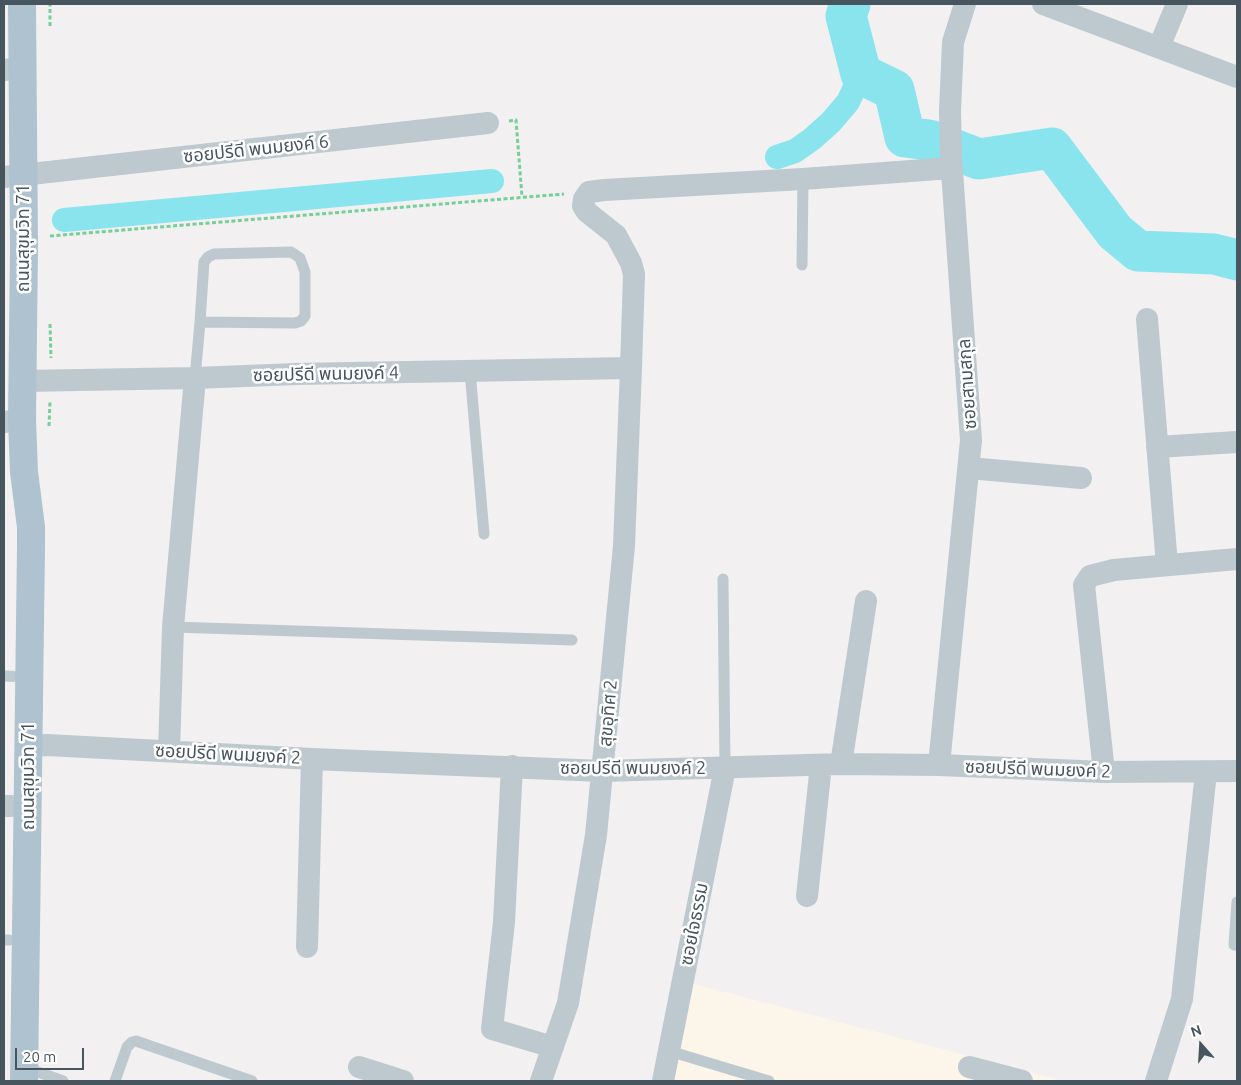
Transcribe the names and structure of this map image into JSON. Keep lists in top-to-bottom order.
{
  "streets": {
    "main road": ["ถนนสุขุมวิท 71"],
    "street": [
      "ซอยปรีดี พนมยงค์ 6",
      "ซอยปรีดี พนมยงค์ 4",
      "ซอยสามสกุล",
      "สุขอุทิศ 2",
      "ซอยปรีดี พนมยงค์ 2",
      "ซอยใจธรรม"
    ]
  },
  "crossings": [
    ["ซอยปรีดี พนมยงค์ 6", "ถนนสุขุมวิท 71"],
    ["ถนนสุขุมวิท 71", "ซอยปรีดี พนมยงค์ 4"],
    ["ถนนสุขุมวิท 71", "ซอยปรีดี พนมยงค์ 2"],
    ["ซอยปรีดี พนมยงค์ 4", "สุขอุทิศ 2"],
    ["ซอยสามสกุล", "ซอยปรีดี พนมยงค์ 2"],
    ["สุขอุทิศ 2", "ซอยปรีดี พนมยงค์ 2"],
    ["ซอยปรีดี พนมยงค์ 2", "ซอยใจธรรม"]
  ],
  "scale_bar": "20 m",
  "north": "top"
}
